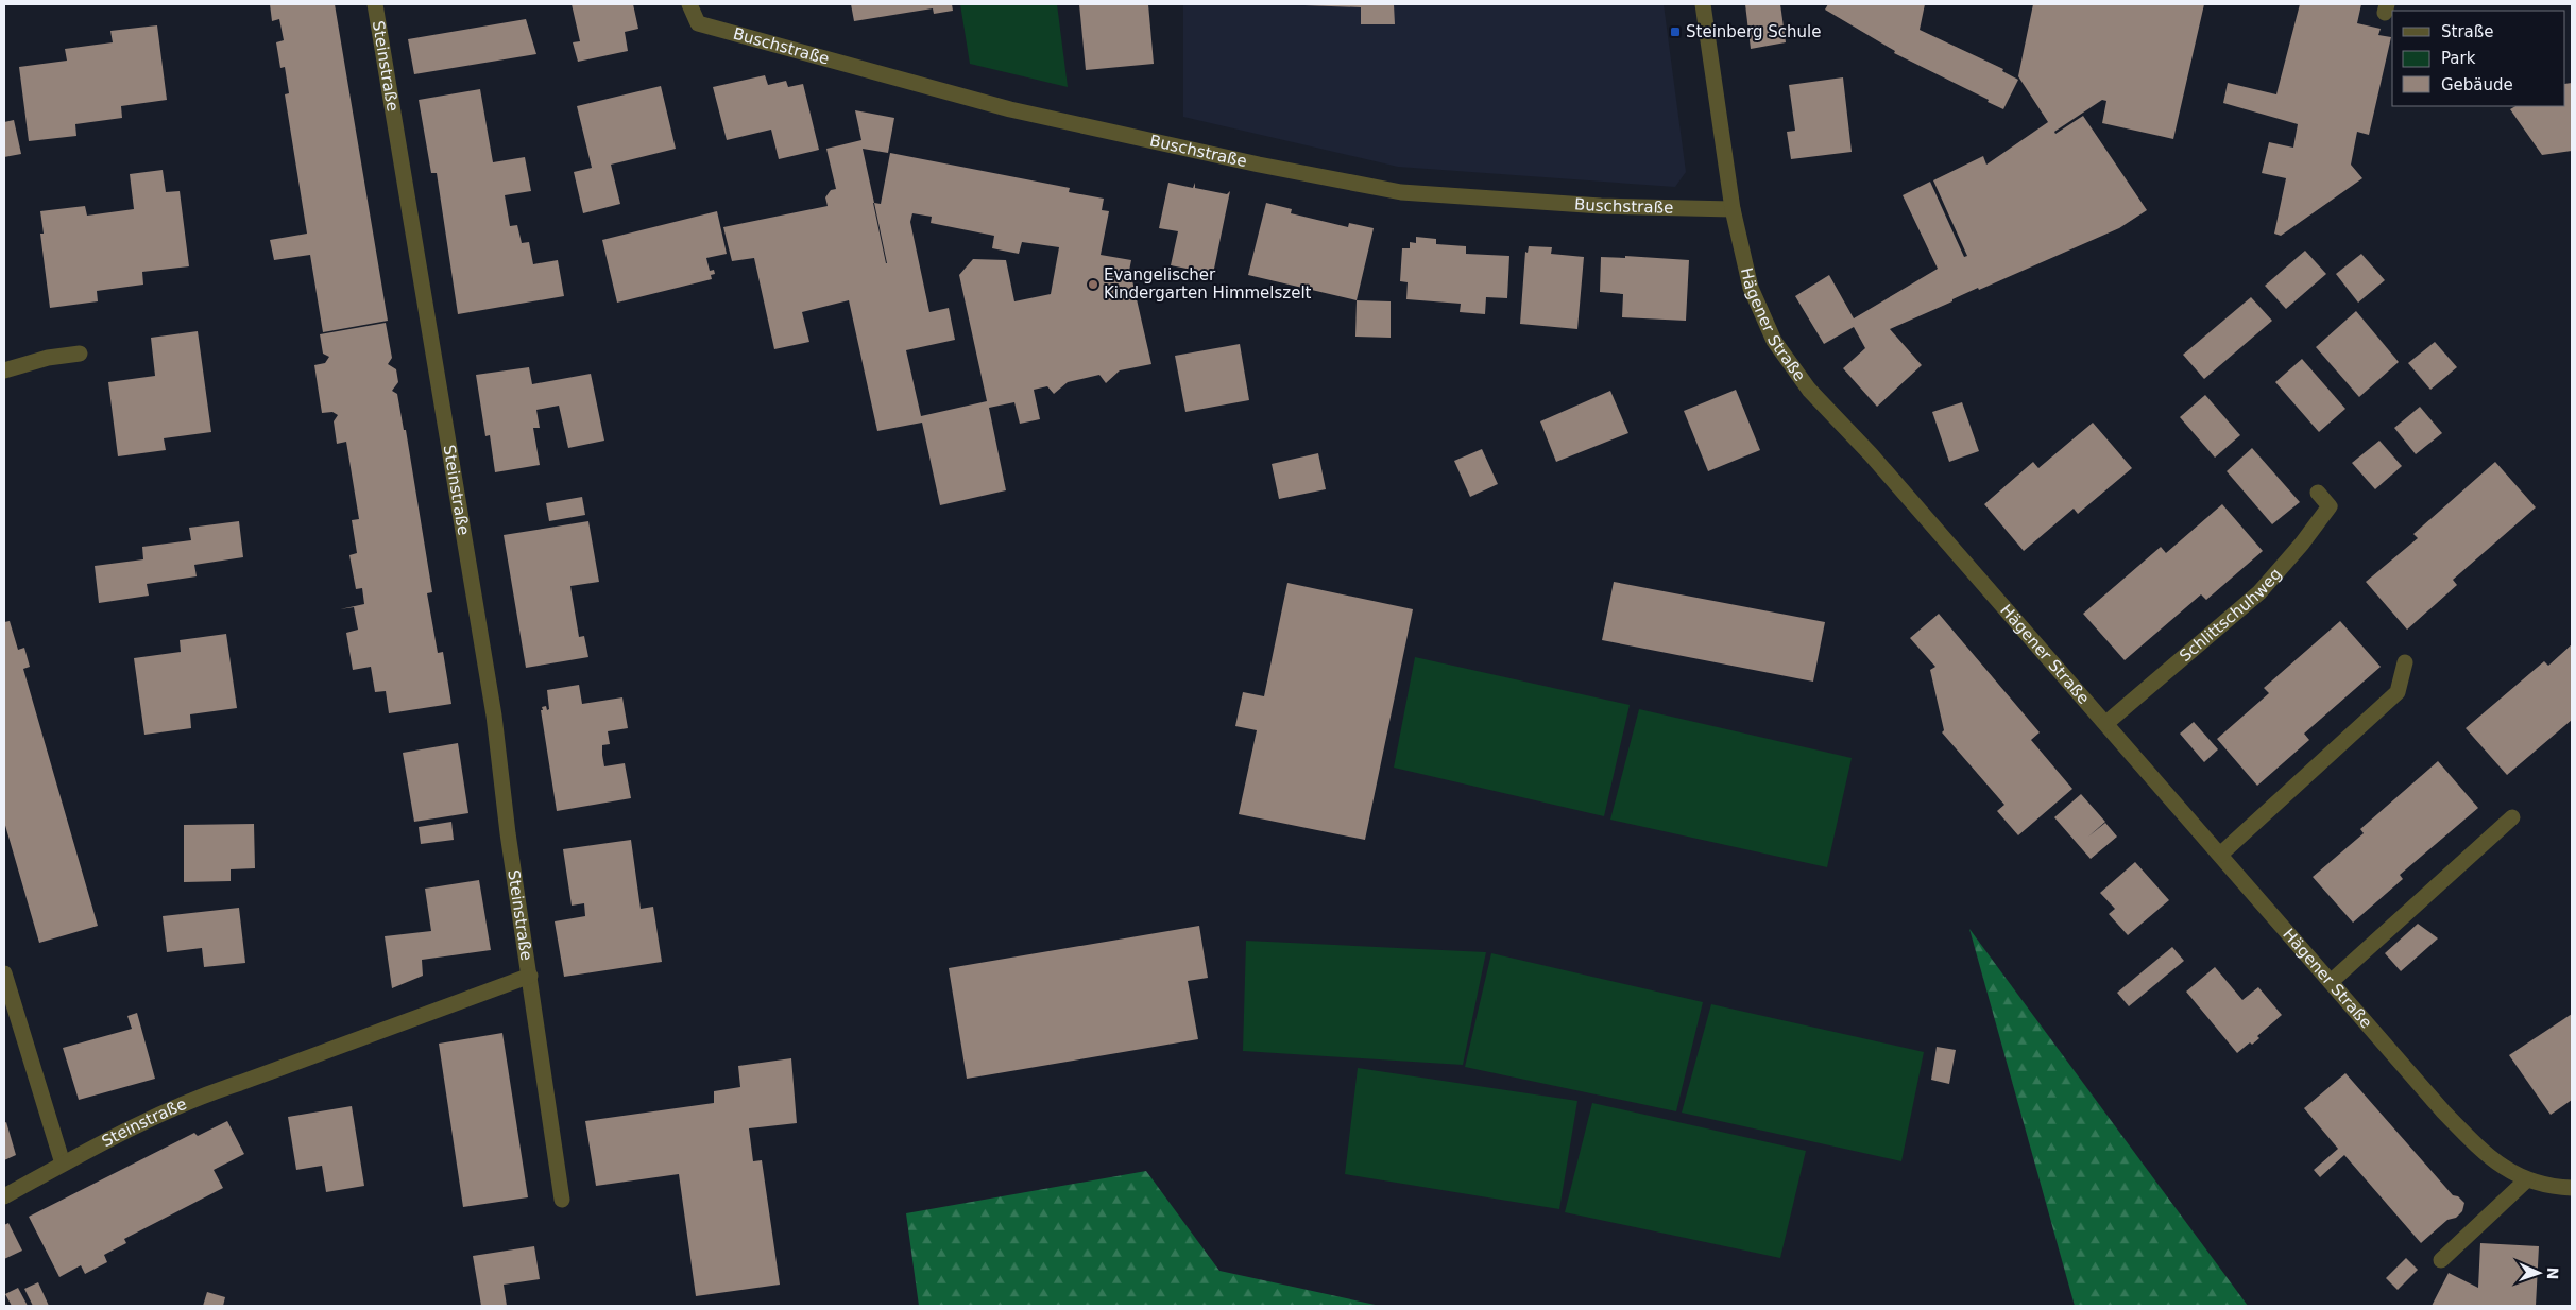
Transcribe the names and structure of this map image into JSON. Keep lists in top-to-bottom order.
{
  "streets": {
    "street": [
      "Buschstraße",
      "Steinstraße",
      "Hägener Straße",
      "Schlittschuhweg"
    ]
  },
  "crossings": [
    ["Buschstraße", "Hägener Straße"],
    ["Hägener Straße", "Schlittschuhweg"]
  ],
  "places": {
    "transit": ["Steinberg Schule"],
    "other": ["Evangelischer Kindergarten Himmelszelt"]
  },
  "legend": ["Straße", "Park", "Gebäude"],
  "north": "right"
}
